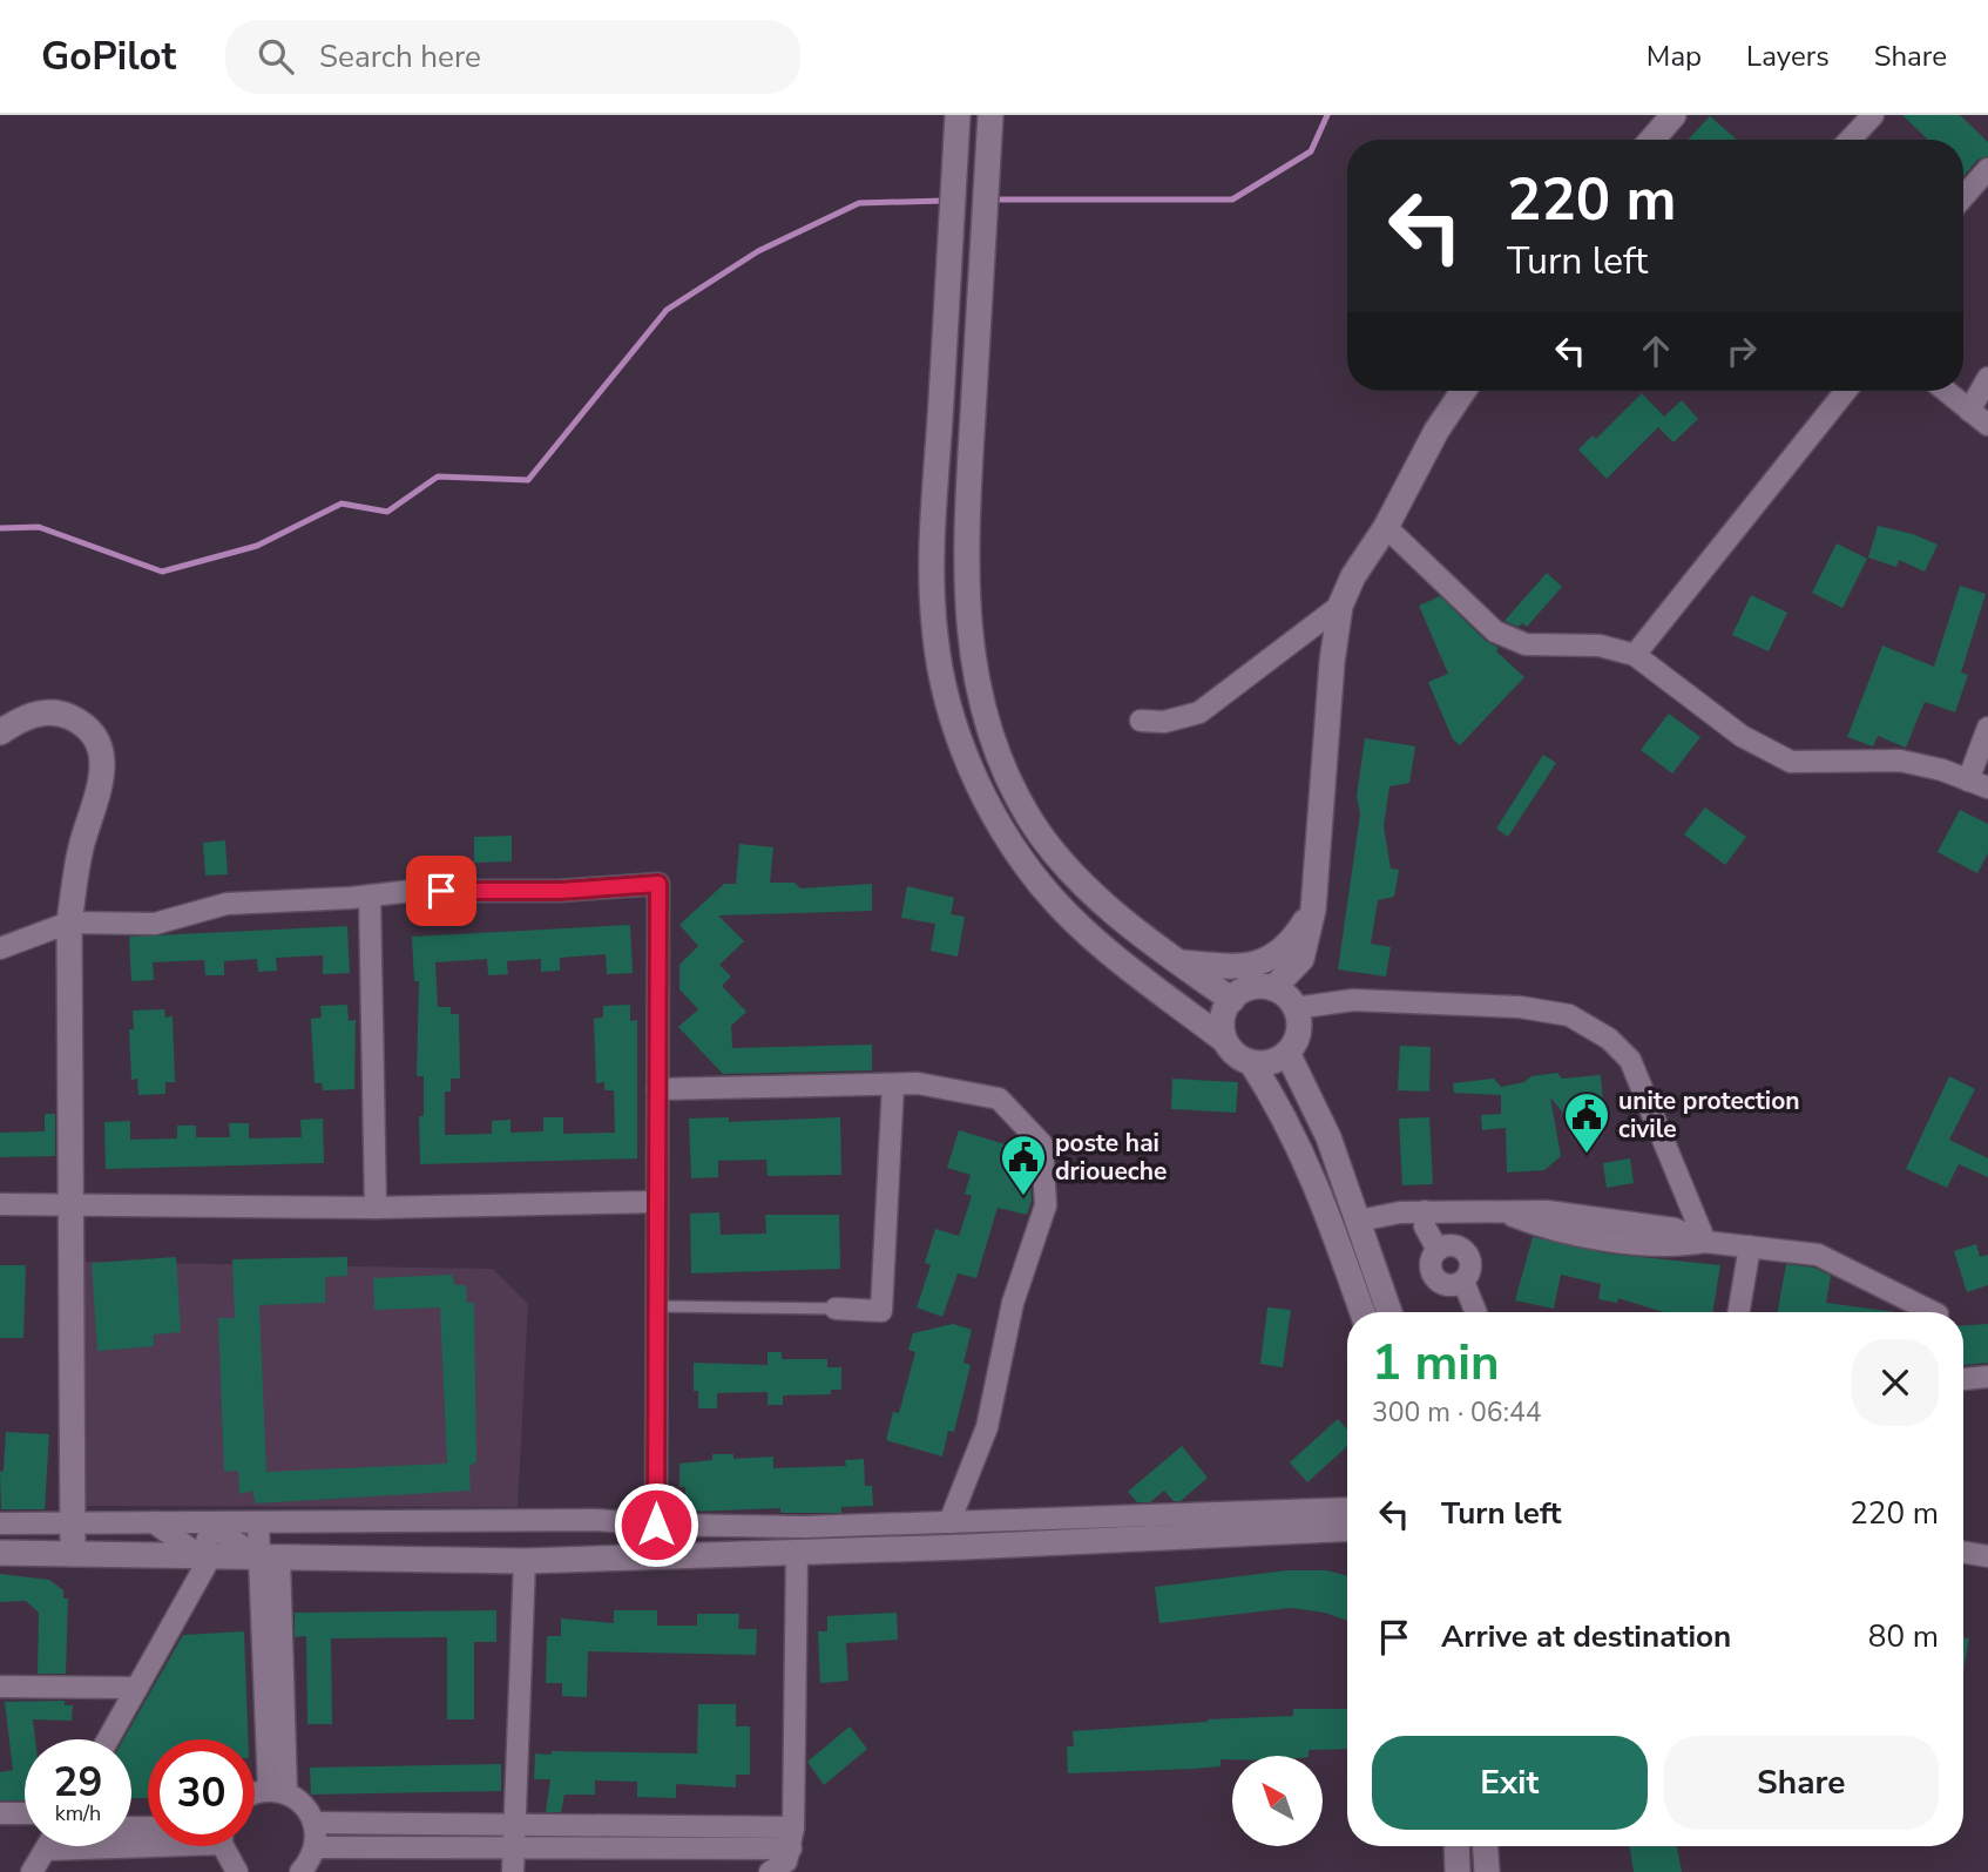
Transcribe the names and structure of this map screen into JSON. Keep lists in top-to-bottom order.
{
  "places": {
    "public building": ["unite protection civile", "poste hai drioueche"]
  },
  "north": "top left",
  "page": {
    "header": "GoPilot",
    "search": "Search here",
    "nav": ["Map", "Layers", "Share"],
    "turn": ["220 m", "Turn left"],
    "heading": ["1 min", "300 m · 06:44"],
    "list": [
      {
        "name": "Turn left",
        "value": "220 m"
      },
      {
        "name": "Arrive at destination",
        "value": "80 m"
      }
    ],
    "buttons": ["Exit", "Share"],
    "speed": "29 km/h",
    "limit": "30"
  }
}
